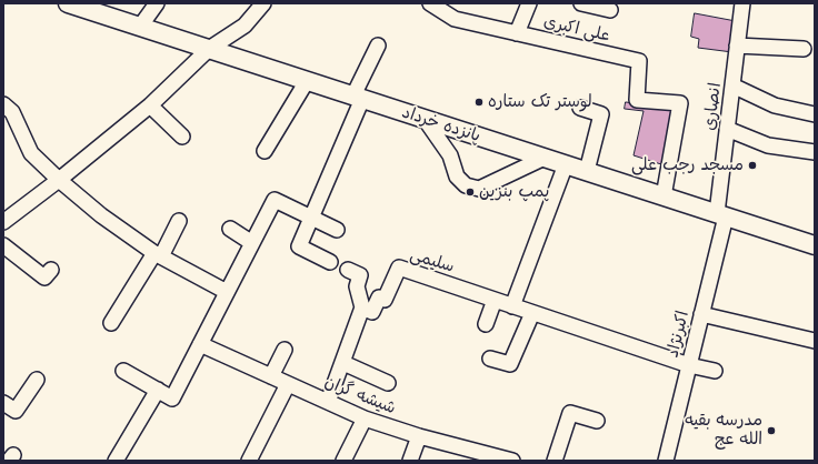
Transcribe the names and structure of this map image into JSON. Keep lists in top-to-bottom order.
{
  "streets": {
    "main road": ["پانزده خرداد"],
    "street": [
      "علی اکبری",
      "انصاری",
      "سلیمی",
      "اکبرنژاد",
      "شیشه گران"
    ]
  },
  "crossings": [
    ["علی اکبری", "پانزده خرداد"],
    ["انصاری", "پانزده خرداد"],
    ["انصاری", "اکبرنژاد"],
    ["پانزده خرداد", "اکبرنژاد"],
    ["سلیمی", "اکبرنژاد"]
  ],
  "places": [
    "لوستر تک ستاره",
    "مسجد رجب علی",
    "پمپ بنزین",
    "مدرسه بقیه‌ الله عج"
  ]
}
